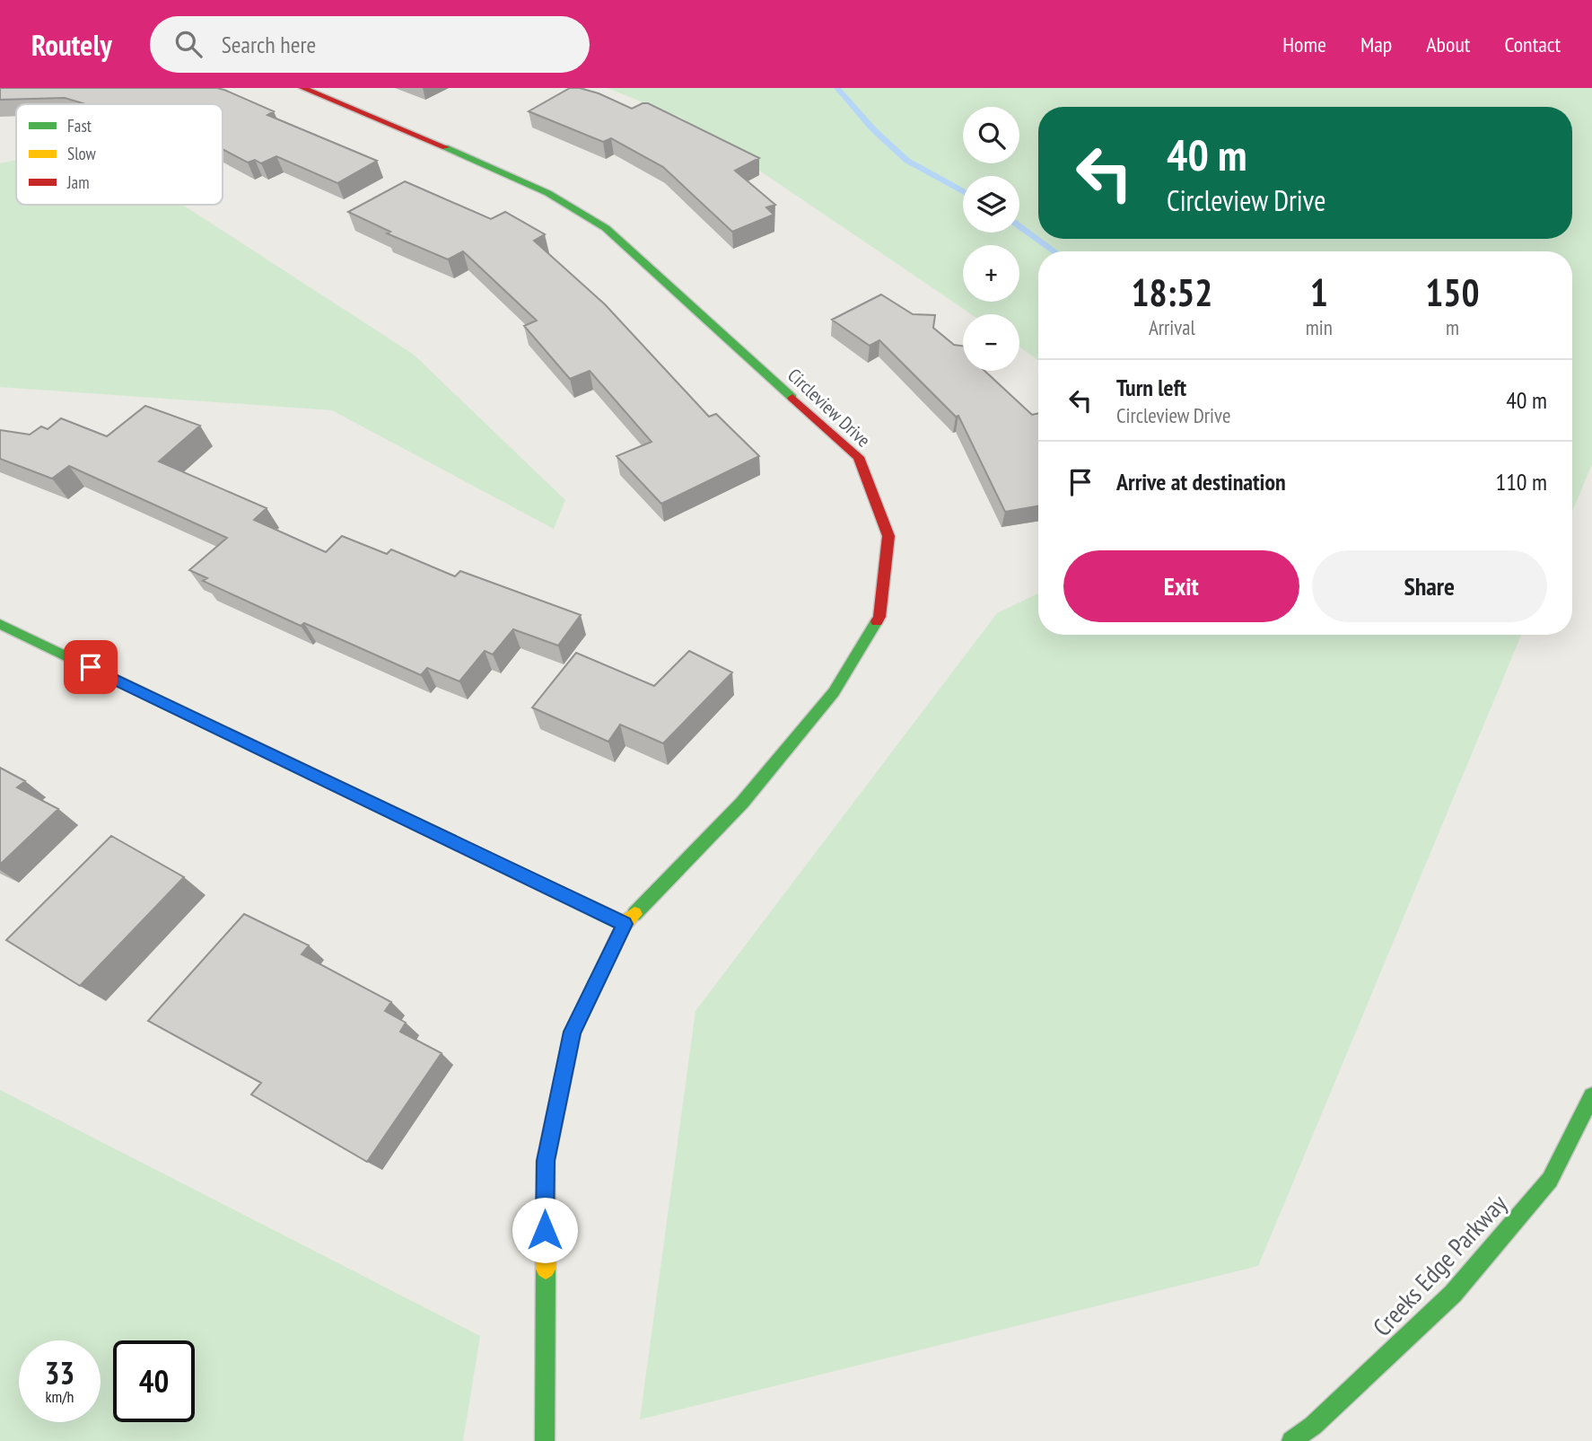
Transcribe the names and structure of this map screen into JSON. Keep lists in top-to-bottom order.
{
  "streets": {
    "street": ["Circleview Drive", "Creeks Edge Parkway"]
  },
  "legend": ["Fast", "Slow", "Jam"],
  "page": {
    "header": "Routely",
    "search": "Search here",
    "nav": [
      "Home",
      "Map",
      "About",
      "Contact"
    ],
    "map_buttons": ["+", "−"],
    "turn": ["40 m", "Circleview Drive"],
    "eta": [
      "18:52",
      "Arrival",
      "1",
      "min",
      "150",
      "m"
    ],
    "list": [
      {
        "name": "Turn left",
        "note": "Circleview Drive",
        "value": "40 m"
      },
      {
        "name": "Arrive at destination",
        "value": "110 m"
      }
    ],
    "buttons": ["Exit", "Share"],
    "speed": "33 km/h",
    "limit": "40"
  }
}
